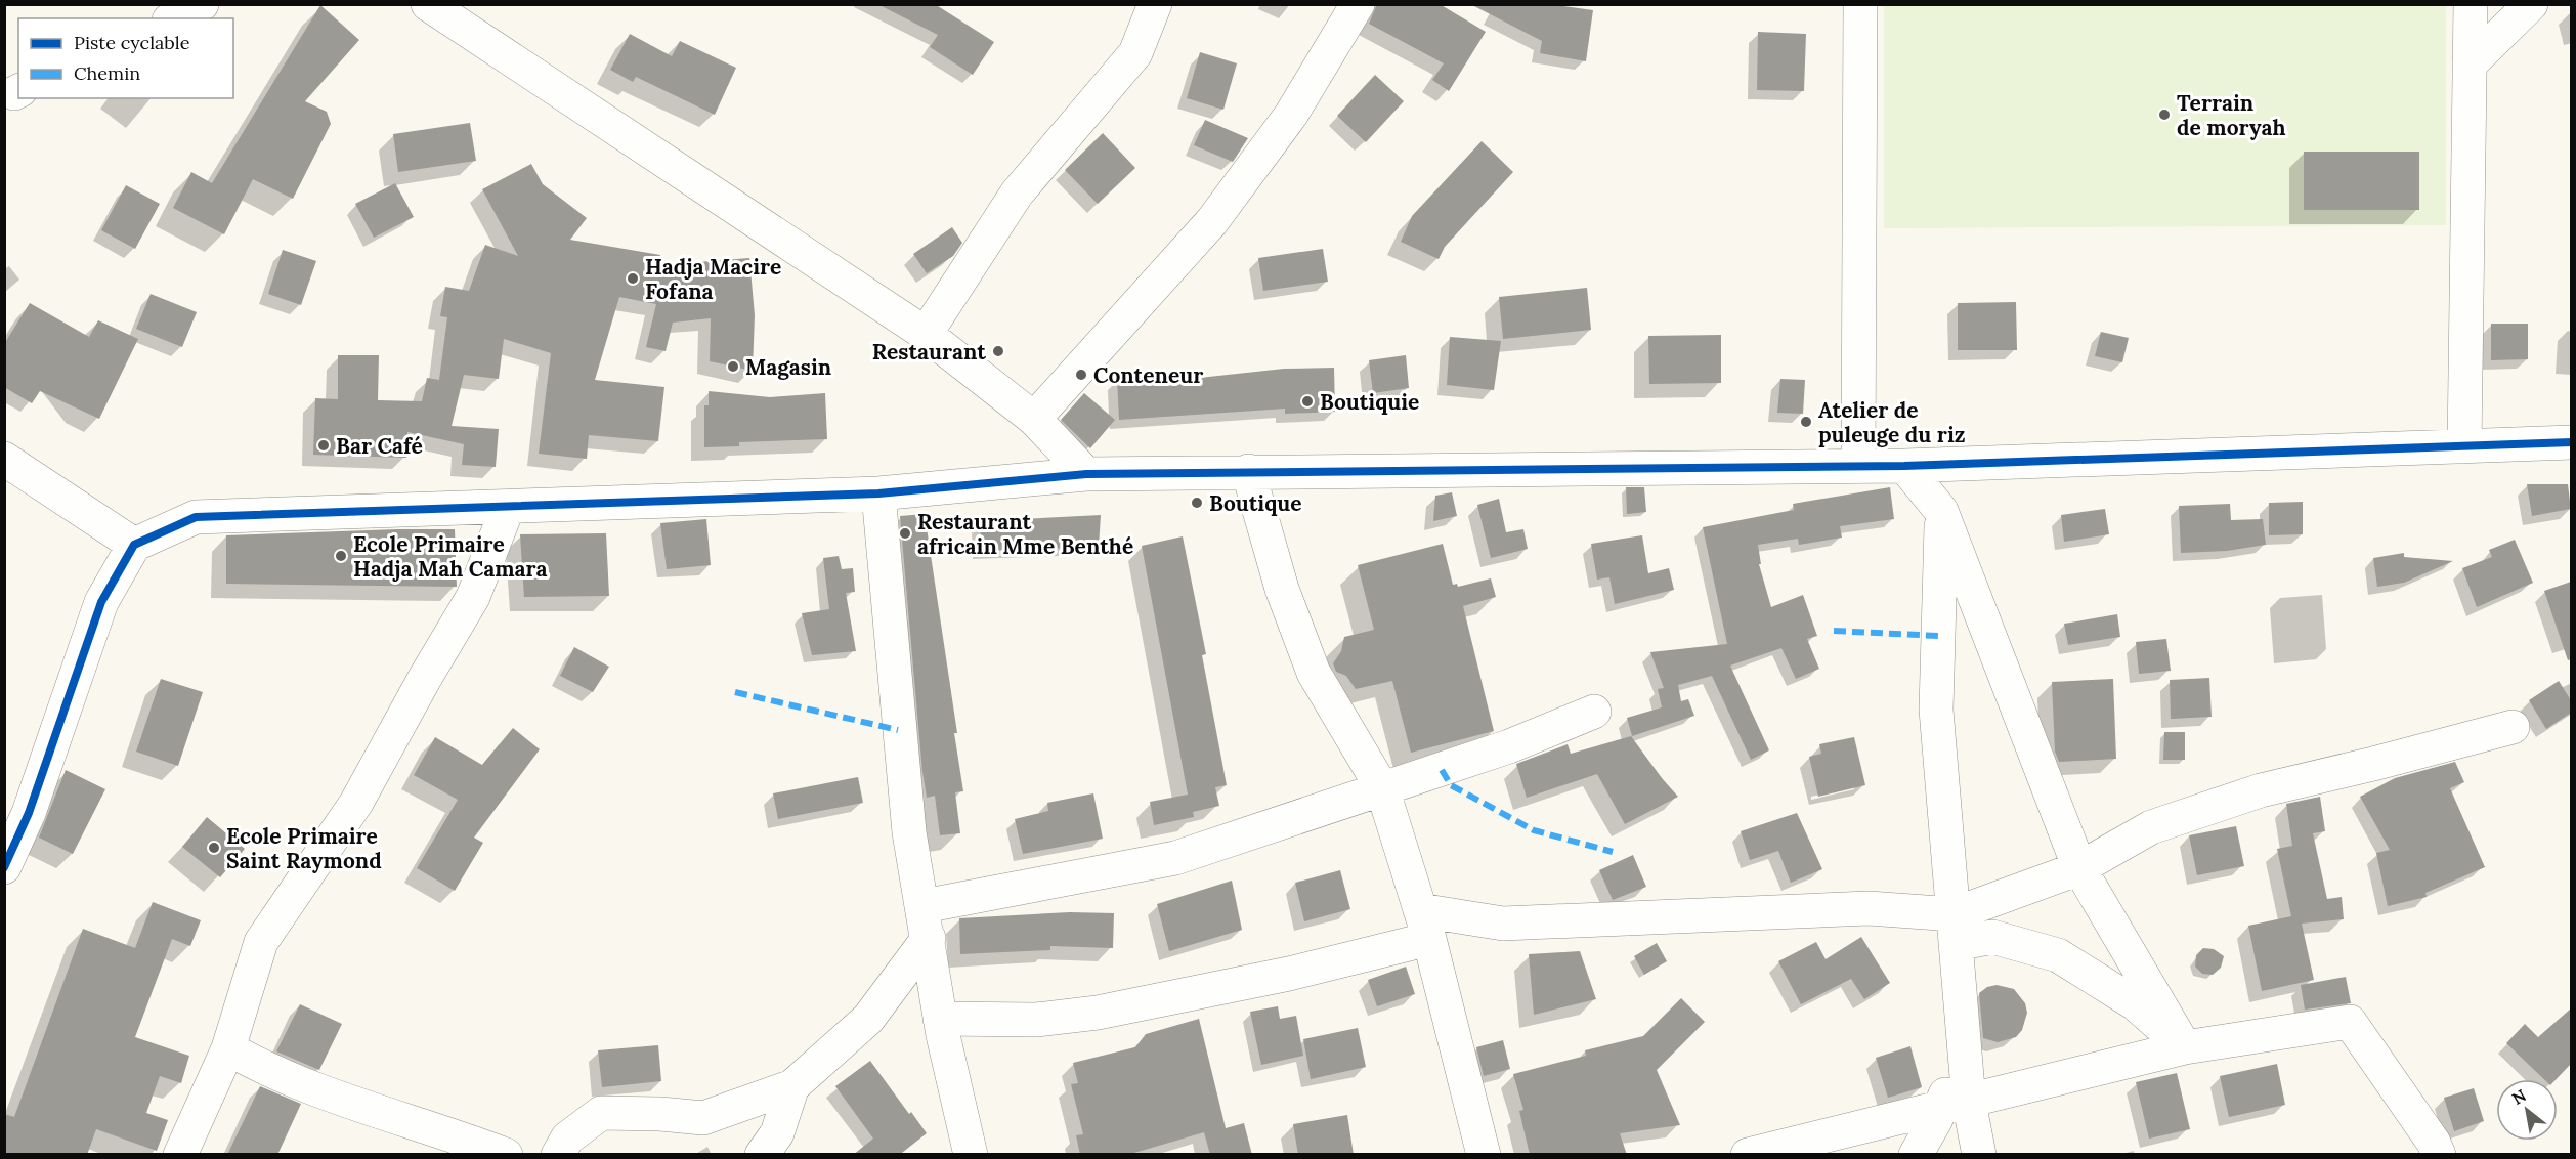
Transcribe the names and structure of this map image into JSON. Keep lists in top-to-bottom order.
{
  "places": [
    "Terrain de moryah",
    "Hadja Macire Fofana",
    "Restaurant",
    "Magasin",
    "Conteneur",
    "Boutiquie",
    "Atelier de puleuge du riz",
    "Bar Café",
    "Boutique",
    "Restaurant africain Mme Benthé",
    "Ecole Primaire Hadja Mah Camara",
    "Ecole Primaire Saint Raymond"
  ],
  "legend": ["Piste cyclable", "Chemin"],
  "north": "top left"
}
